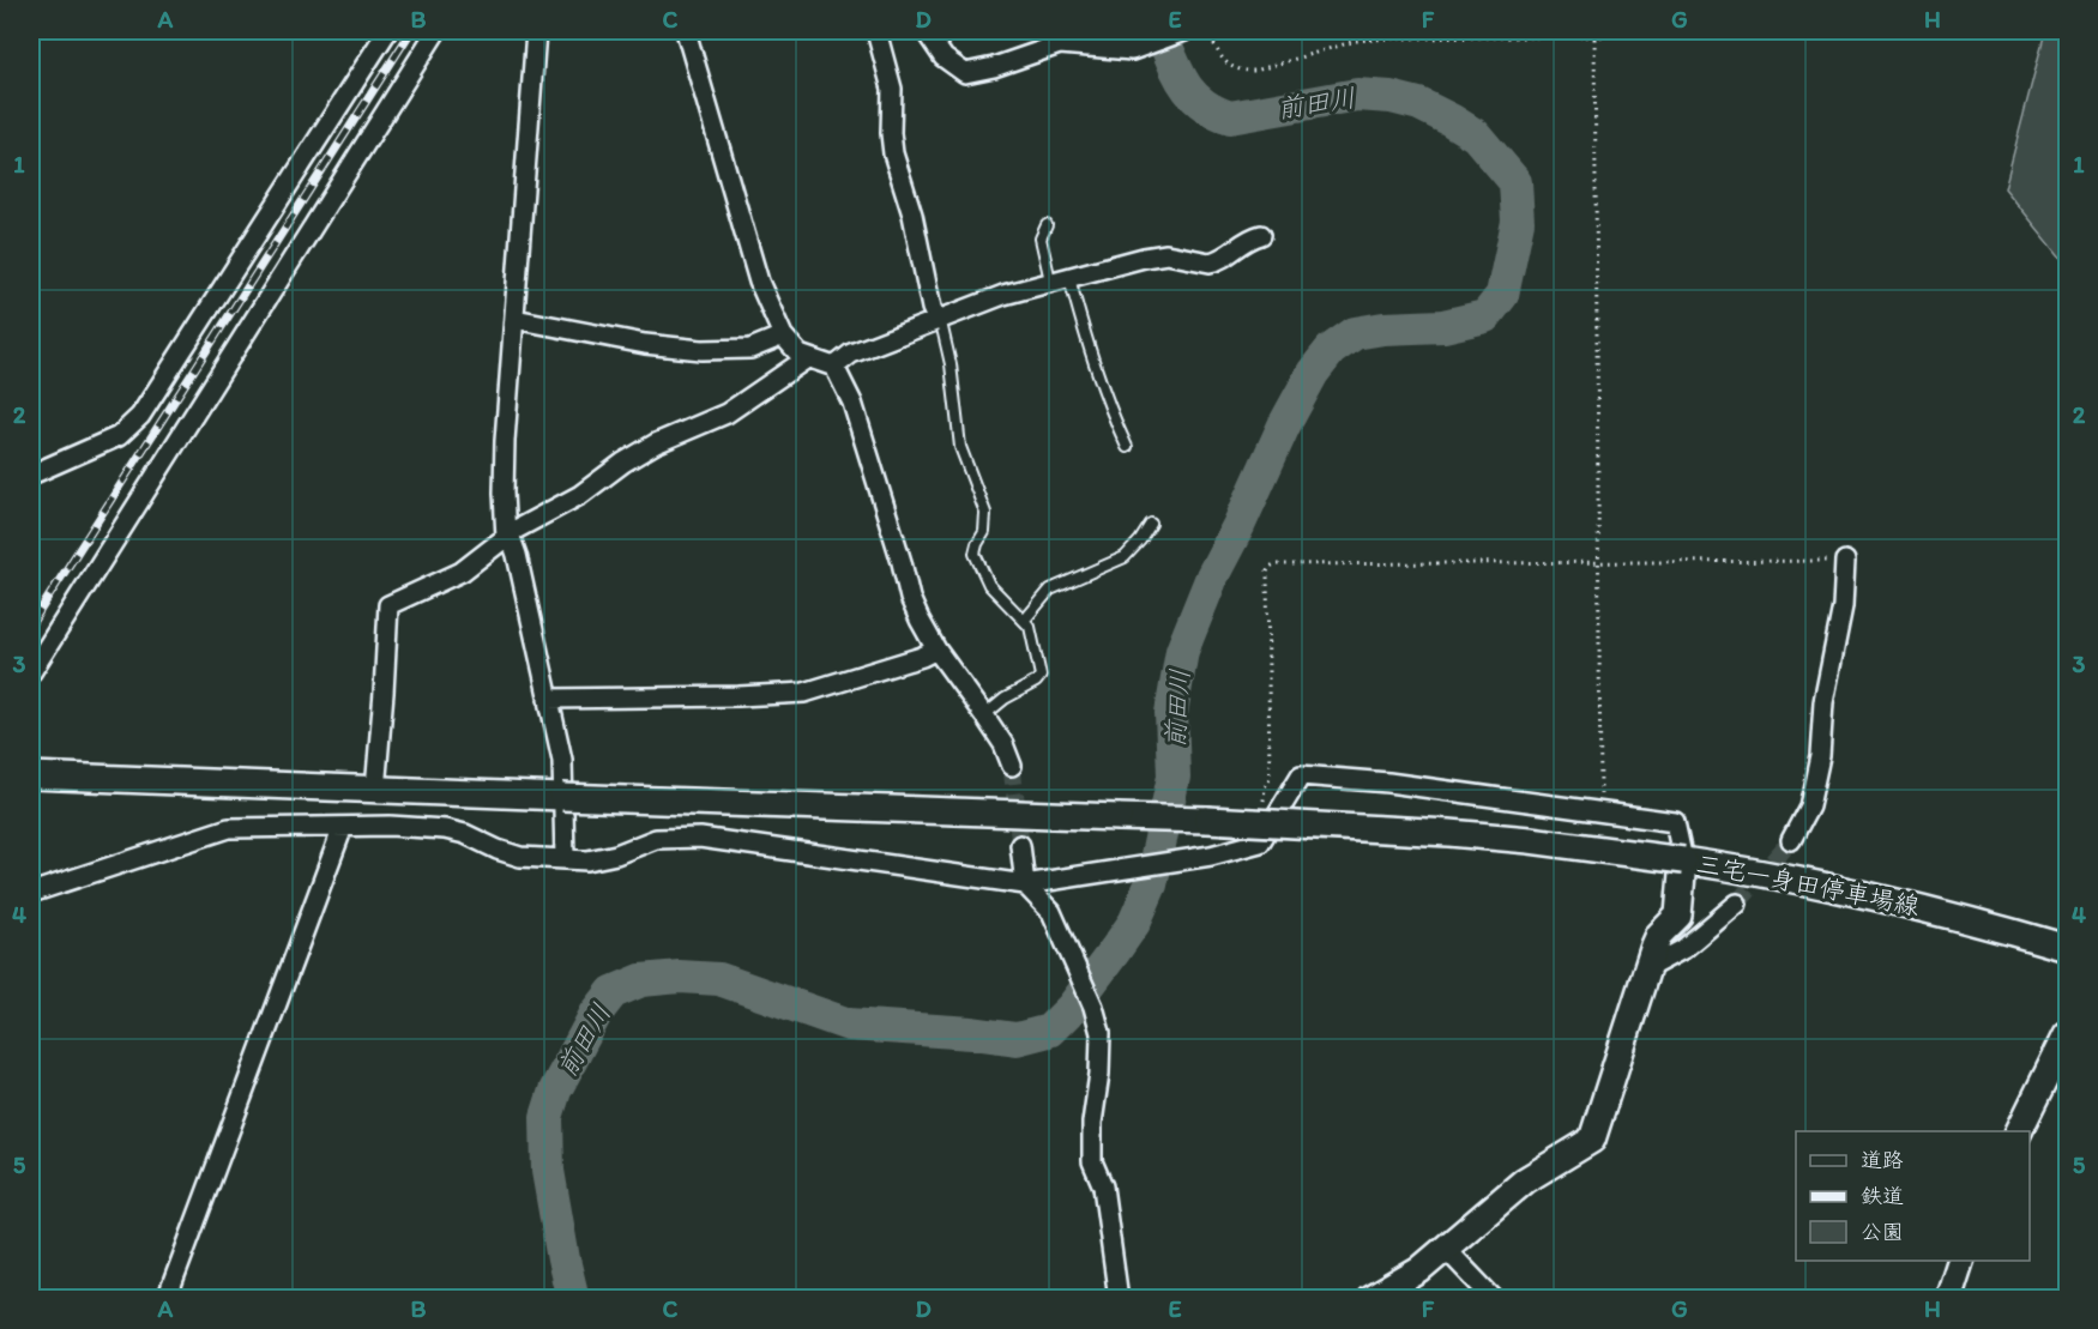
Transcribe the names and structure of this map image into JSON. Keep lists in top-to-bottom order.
{
  "streets": {
    "street": ["三宅一身田停車場線"]
  },
  "water": ["前田川"],
  "legend": ["道路", "鉄道", "公園"],
  "grid": {
    "columns": [
      "A",
      "B",
      "C",
      "D",
      "E",
      "F",
      "G",
      "H"
    ],
    "rows": [
      "1",
      "2",
      "3",
      "4",
      "5"
    ]
  }
}
